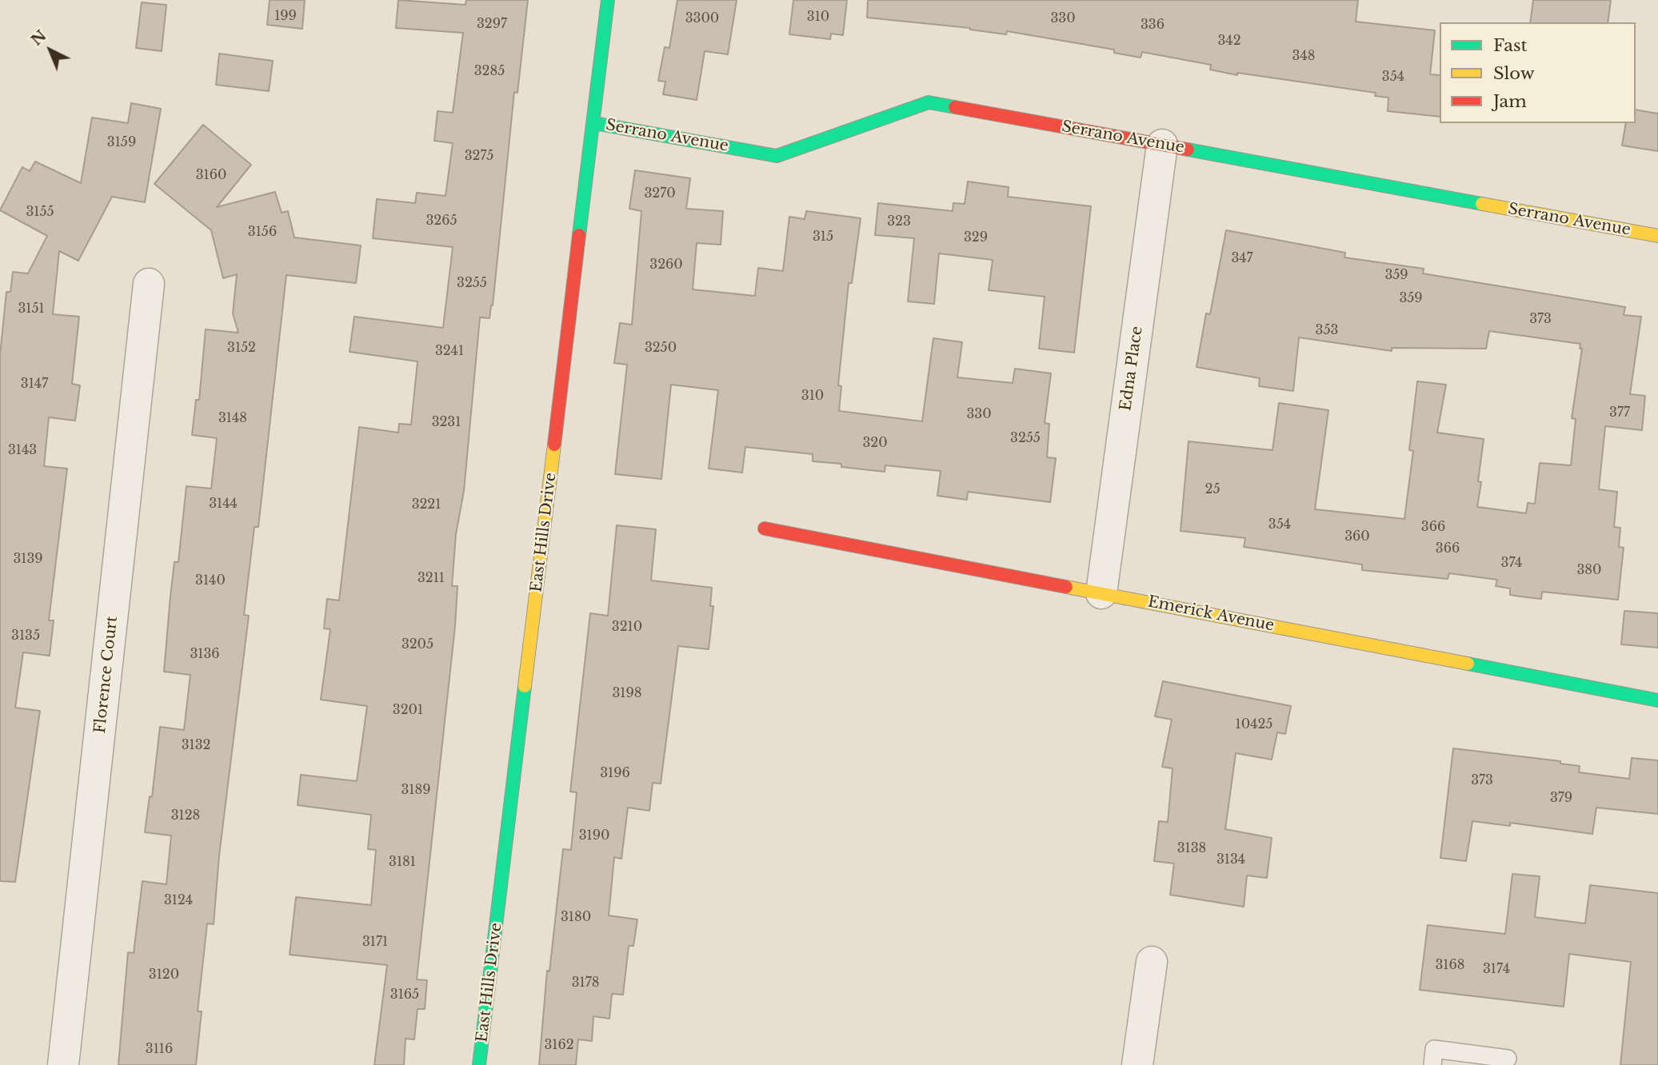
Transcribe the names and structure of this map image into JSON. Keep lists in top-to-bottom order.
{
  "streets": {
    "street": [
      "Serrano Avenue",
      "Edna Place",
      "East Hills Drive",
      "Emerick Avenue",
      "Florence Court"
    ]
  },
  "crossings": [
    ["Serrano Avenue", "Edna Place"],
    ["Serrano Avenue", "East Hills Drive"],
    ["Edna Place", "Emerick Avenue"]
  ],
  "house_numbers": [
    "199",
    "310",
    "3300",
    "330",
    "3297",
    "336",
    "342",
    "348",
    "3285",
    "354",
    "3159",
    "3275",
    "3160",
    "3270",
    "3155",
    "3265",
    "323",
    "3156",
    "315",
    "329",
    "347",
    "3260",
    "359",
    "3255",
    "359",
    "3151",
    "373",
    "353",
    "3152",
    "3250",
    "3241",
    "3147",
    "310",
    "377",
    "330",
    "3148",
    "3231",
    "3255",
    "320",
    "3143",
    "25",
    "3144",
    "3221",
    "354",
    "366",
    "360",
    "366",
    "3139",
    "374",
    "380",
    "3211",
    "3140",
    "3210",
    "3135",
    "3205",
    "3136",
    "3198",
    "3201",
    "10425",
    "3132",
    "3196",
    "373",
    "3189",
    "379",
    "3128",
    "3190",
    "3138",
    "3134",
    "3181",
    "3124",
    "3180",
    "3171",
    "3168",
    "3174",
    "3120",
    "3178",
    "3165",
    "3162",
    "3116"
  ],
  "legend": ["Fast", "Slow", "Jam"],
  "north": "top left"
}
